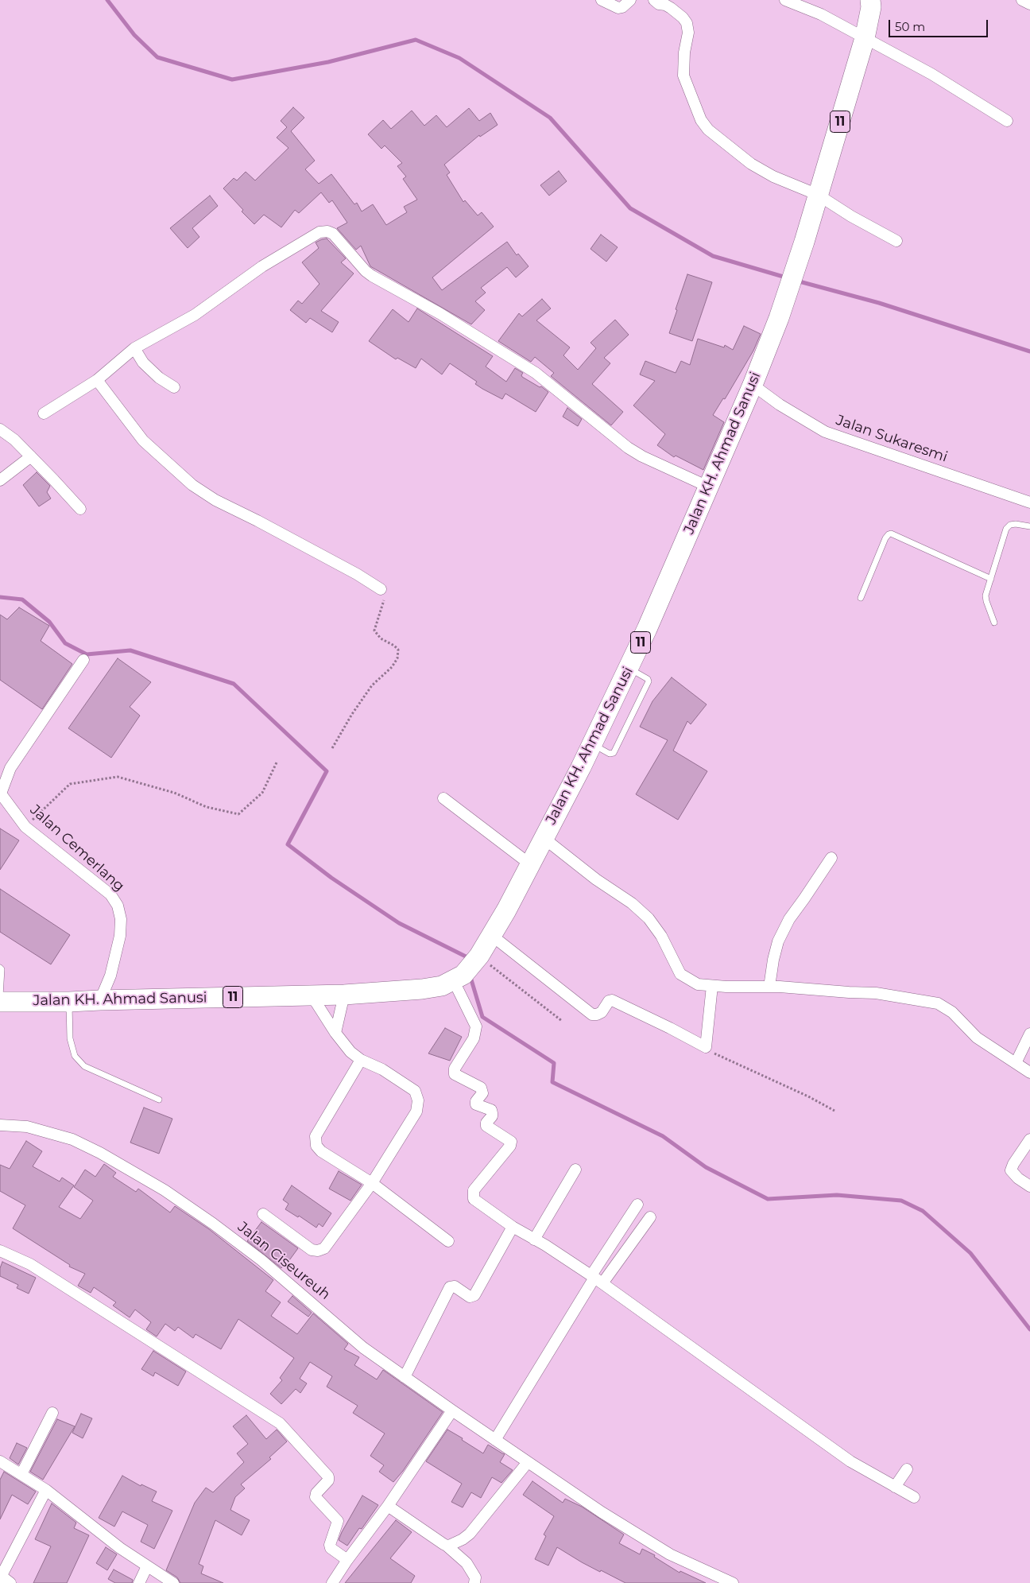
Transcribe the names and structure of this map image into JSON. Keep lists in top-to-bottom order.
{
  "streets": {
    "highway": ["11", "Jalan KH. Ahmad Sanusi"],
    "street": ["Jalan Sukaresmi", "Jalan Cemerlang", "Jalan Ciseureuh"]
  },
  "crossings": [
    ["Jalan Sukaresmi", "Jalan KH. Ahmad Sanusi"],
    ["Jalan KH. Ahmad Sanusi", "Jalan Cemerlang"]
  ],
  "scale_bar": "50 m"
}
